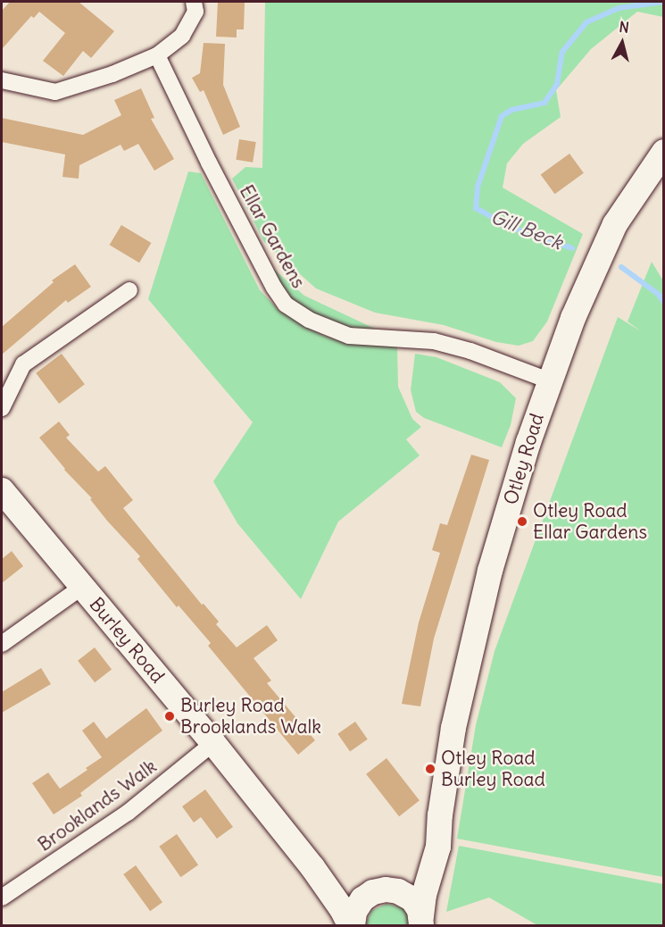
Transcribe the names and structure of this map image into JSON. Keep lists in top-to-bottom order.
{
  "streets": {
    "main road": ["Otley Road", "Burley Road"],
    "street": ["Ellar Gardens", "Brooklands Walk"]
  },
  "crossings": [
    ["Ellar Gardens", "Otley Road"],
    ["Burley Road", "Brooklands Walk"]
  ],
  "water": ["Gill Beck"],
  "places": ["Otley Road Ellar Gardens", "Burley Road Brooklands Walk", "Otley Road Burley Road"],
  "north": "top"
}
